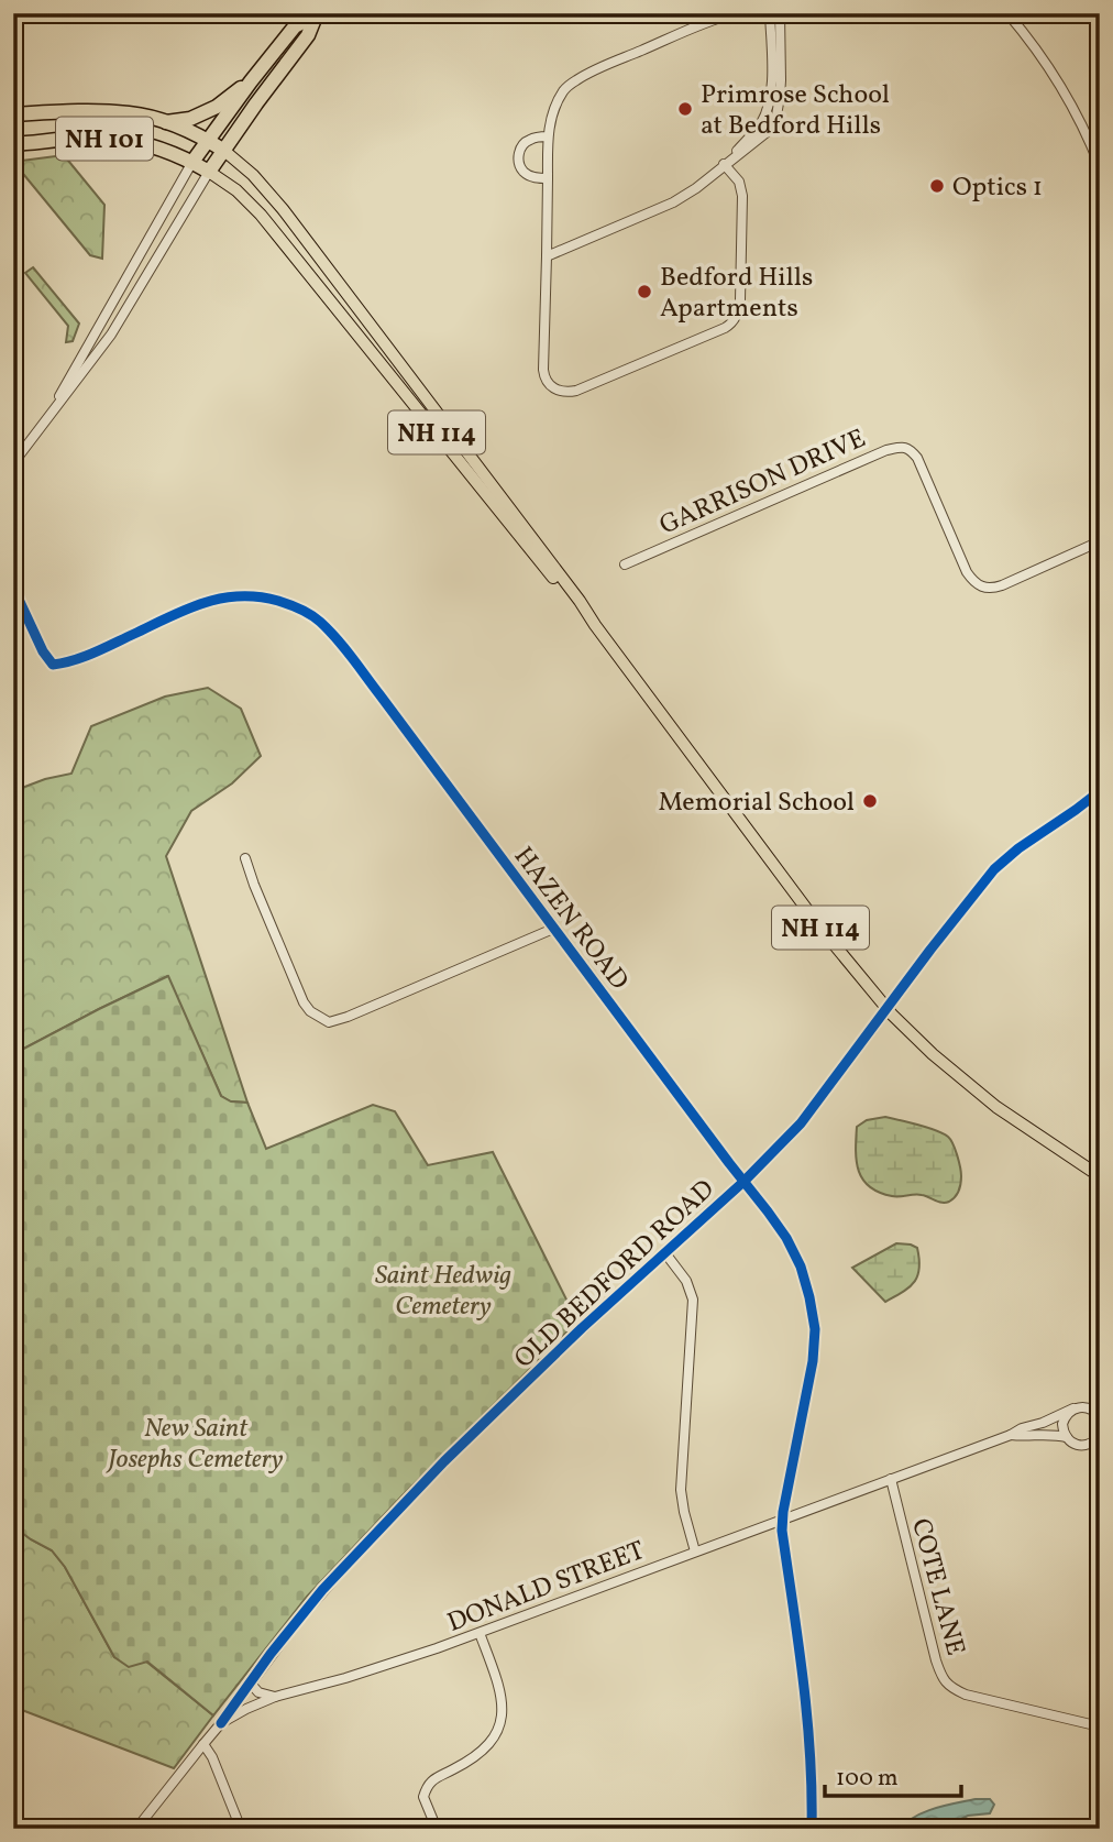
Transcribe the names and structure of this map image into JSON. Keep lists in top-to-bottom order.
{
  "streets": {
    "highway": ["NH 101"],
    "main road": ["NH 114"],
    "street": [
      "GARRISON DRIVE",
      "HAZEN ROAD",
      "OLD BEDFORD ROAD",
      "DONALD STREET",
      "COTE LANE"
    ]
  },
  "crossings": [
    ["NH 101", "NH 114"],
    ["HAZEN ROAD", "OLD BEDFORD ROAD"],
    ["HAZEN ROAD", "DONALD STREET"],
    ["OLD BEDFORD ROAD", "DONALD STREET"],
    ["DONALD STREET", "COTE LANE"]
  ],
  "parks": ["Saint Hedwig Cemetery", "New Saint Josephs Cemetery"],
  "places": [
    "Primrose School at Bedford Hills",
    "Optics 1",
    "Bedford Hills Apartments",
    "Memorial School"
  ],
  "scale_bar": "100 m"
}
